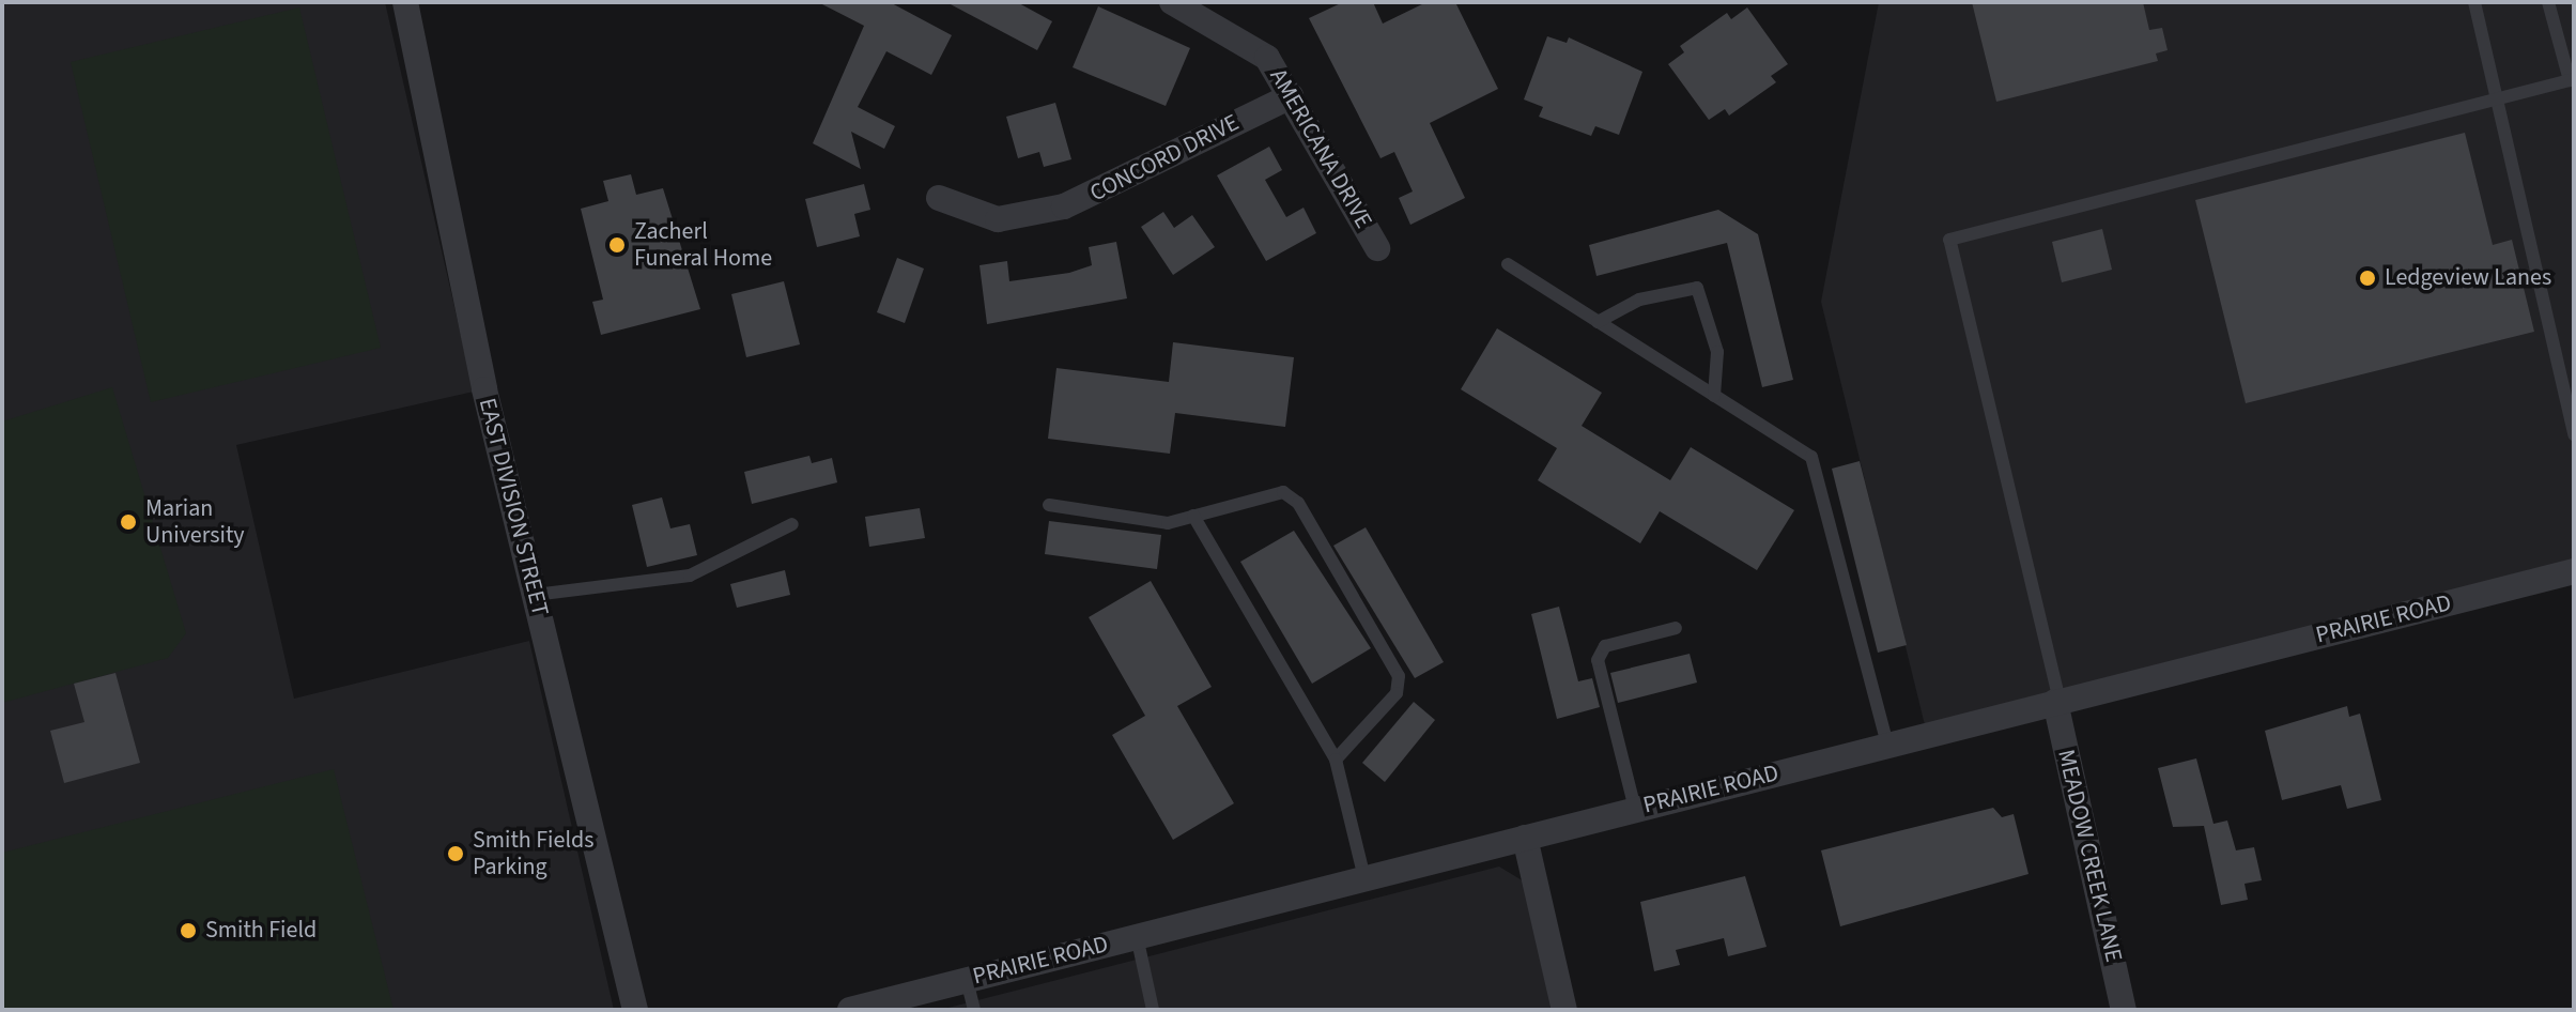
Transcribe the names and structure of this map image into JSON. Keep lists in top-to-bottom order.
{
  "streets": {
    "street": [
      "AMERICANA DRIVE",
      "CONCORD DRIVE",
      "EAST DIVISION STREET",
      "PRAIRIE ROAD",
      "MEADOW CREEK LANE"
    ]
  },
  "crossings": [
    ["AMERICANA DRIVE", "CONCORD DRIVE"],
    ["PRAIRIE ROAD", "MEADOW CREEK LANE"]
  ],
  "places": [
    "Zacherl Funeral Home",
    "Ledgeview Lanes",
    "Marian University",
    "Smith Fields Parking",
    "Smith Field"
  ]
}
